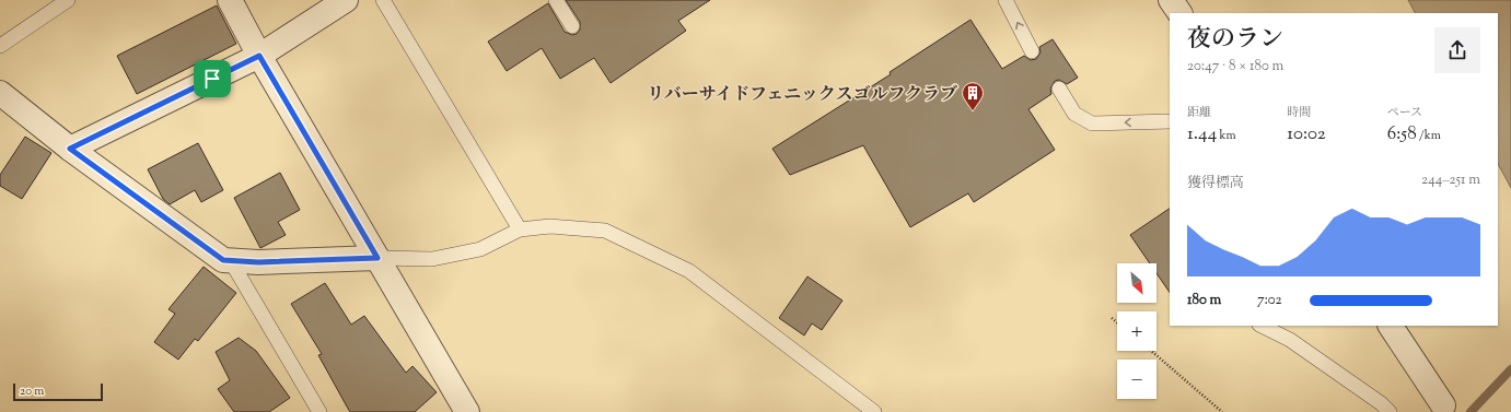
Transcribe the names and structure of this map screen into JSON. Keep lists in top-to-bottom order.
{
  "places": {
    "building": ["リバーサイドフェニックスゴルフクラブ"]
  },
  "scale_bar": "20 m",
  "north": "bottom right",
  "page": {
    "heading": ["夜のラン", "20:47 · 8 × 180 m"],
    "stats": [
      ["距離", "1.44 km"],
      ["時間", "10:02"],
      ["ペース", "6:58 /km"]
    ],
    "chart": ["獲得標高", "244–251 m"],
    "map_buttons": ["+", "−"],
    "list": [
      {
        "name": "180 m",
        "note": "7:02"
      }
    ],
    "scale": "20 m"
  }
}
